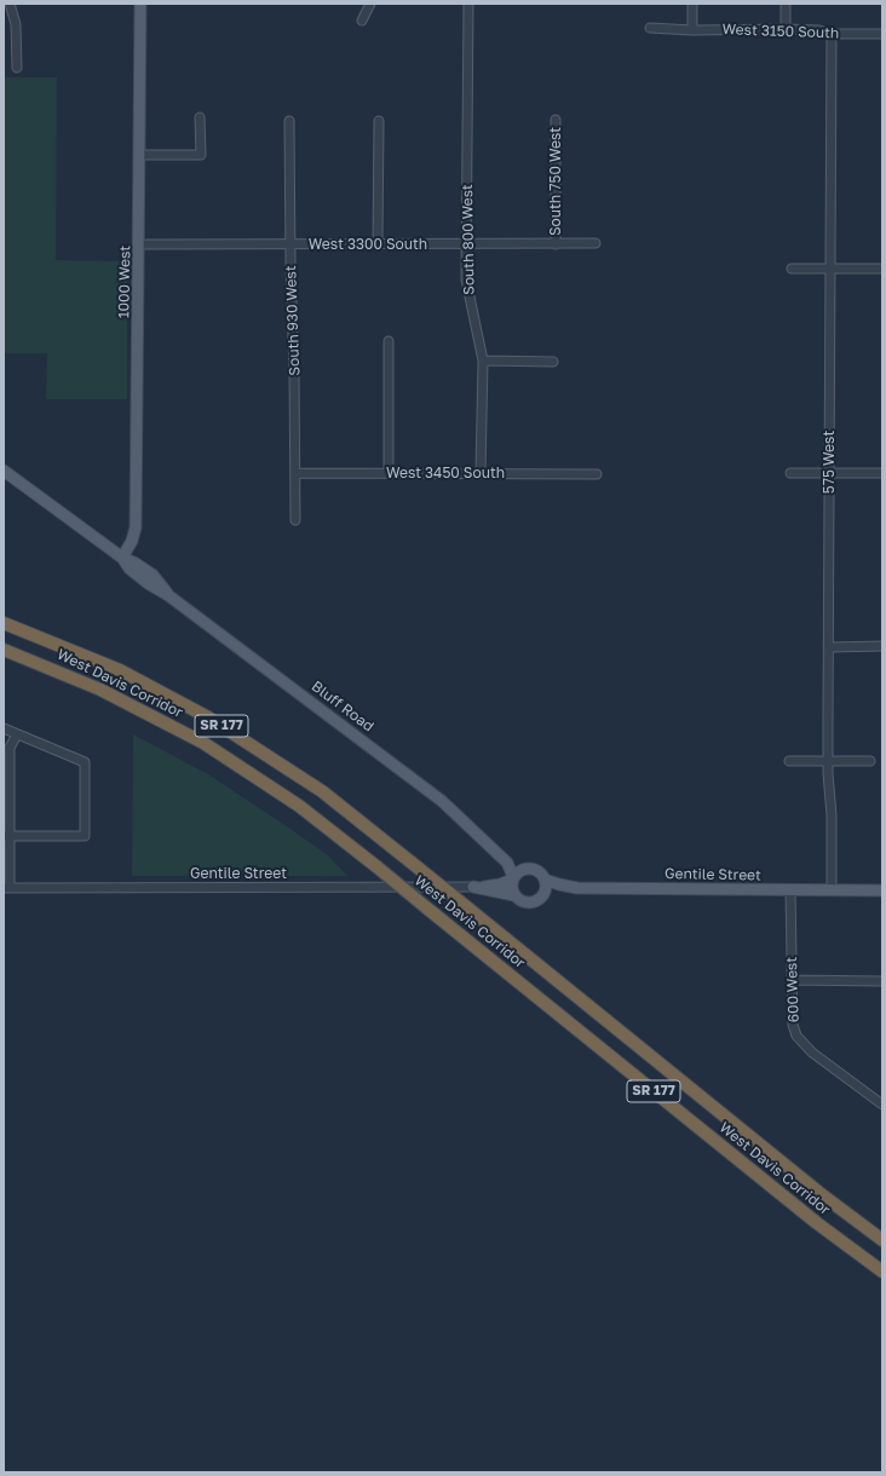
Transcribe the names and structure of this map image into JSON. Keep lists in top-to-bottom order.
{
  "streets": {
    "highway": ["West Davis Corridor", "SR 177"],
    "main road": ["1000 West", "Bluff Road", "Gentile Street"],
    "street": [
      "West 3150 South",
      "South 750 West",
      "South 800 West",
      "West 3300 South",
      "South 930 West",
      "575 West",
      "West 3450 South",
      "600 West"
    ]
  },
  "crossings": [
    ["West 3150 South", "575 West"],
    ["South 750 West", "West 3300 South"],
    ["South 800 West", "West 3300 South"],
    ["South 800 West", "West 3450 South"],
    ["West 3300 South", "1000 West"],
    ["West 3300 South", "South 930 West"],
    ["1000 West", "Bluff Road"],
    ["South 930 West", "West 3450 South"],
    ["575 West", "Gentile Street"],
    ["Bluff Road", "Gentile Street"],
    ["Gentile Street", "600 West"]
  ]
}
